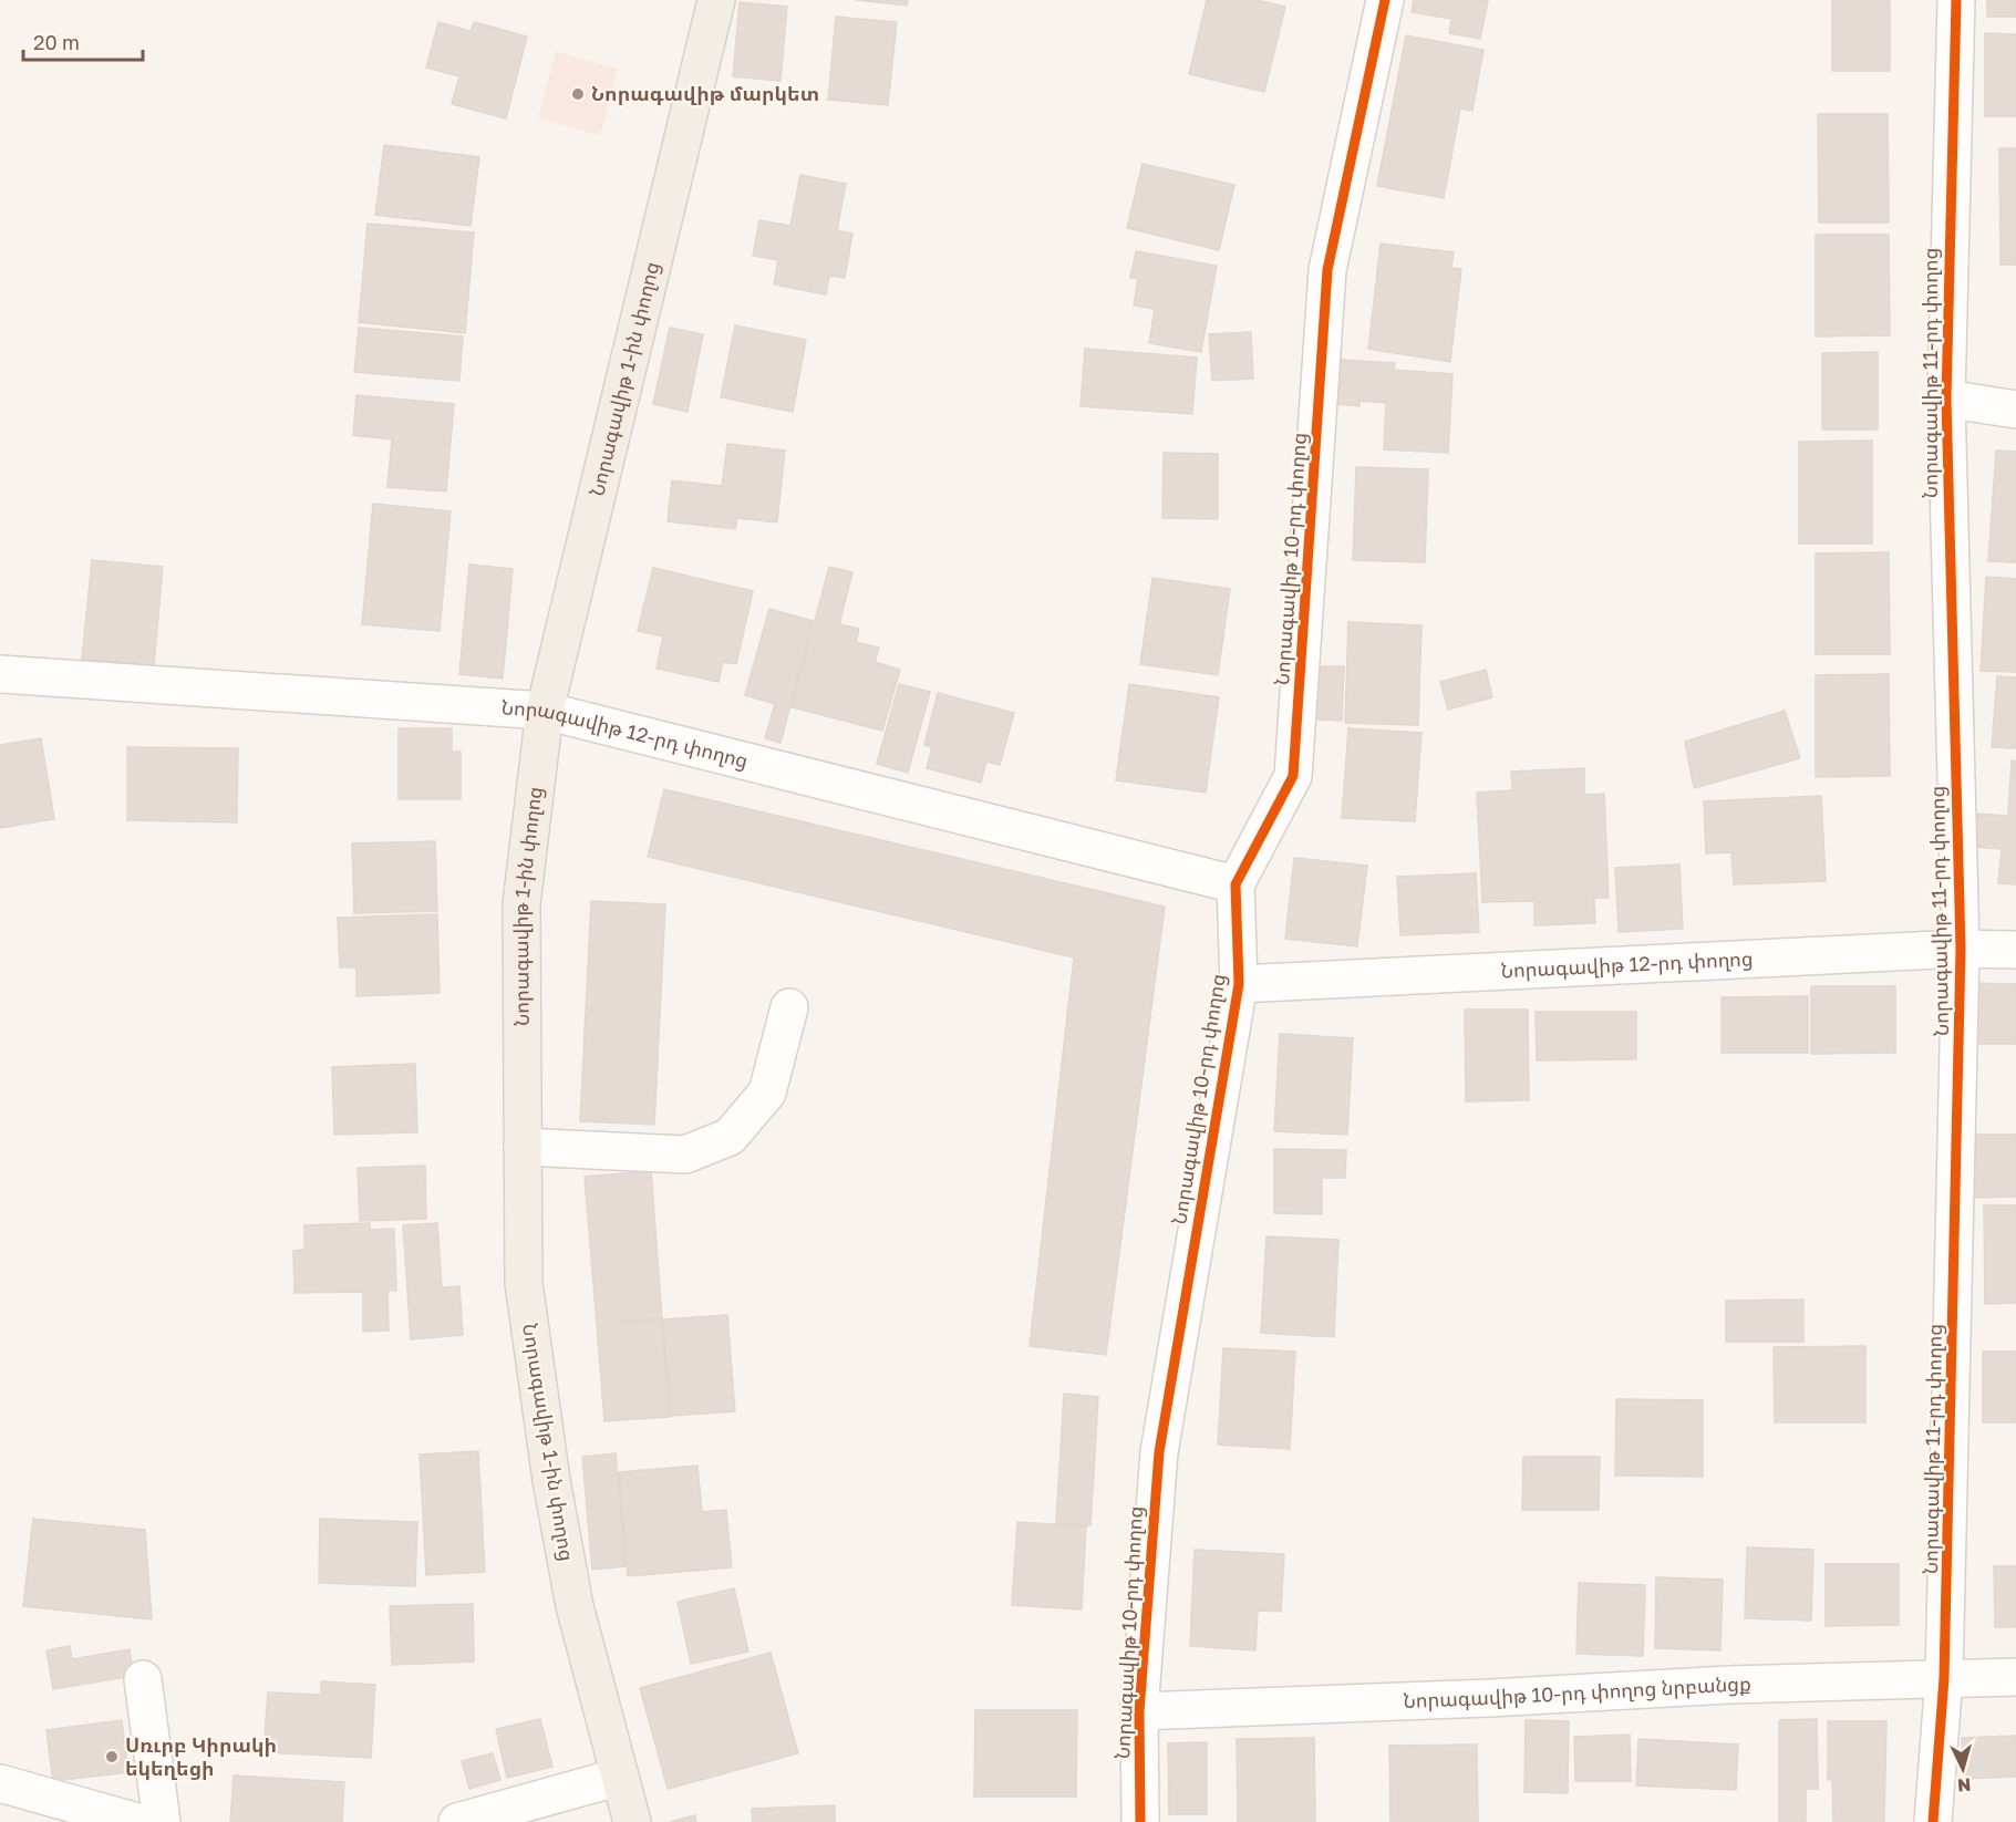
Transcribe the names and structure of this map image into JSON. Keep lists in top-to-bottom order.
{
  "streets": {
    "main road": ["Նորագավիթ 1-ին փողոց"],
    "street": [
      "Նորագավիթ 11-րդ փողոց",
      "Նորագավիթ 10-րդ փողոց",
      "Նորագավիթ 12-րդ փողոց",
      "Նորագավիթ 10-րդ փողոց նրբանցք"
    ]
  },
  "crossings": [
    ["Նորագավիթ 11-րդ փողոց", "Նորագավիթ 12-րդ փողոց"],
    ["Նորագավիթ 11-րդ փողոց", "Նորագավիթ 10-րդ փողոց նրբանցք"],
    ["Նորագավիթ 1-ին փողոց", "Նորագավիթ 12-րդ փողոց"],
    ["Նորագավիթ 10-րդ փողոց", "Նորագավիթ 12-րդ փողոց"],
    ["Նորագավիթ 10-րդ փողոց", "Նորագավիթ 10-րդ փողոց նրբանցք"]
  ],
  "places": ["Նորագավիթ մարկետ", "Սռւրբ Կիրակի եկեղեցի"],
  "scale_bar": "20 m",
  "north": "bottom"
}
